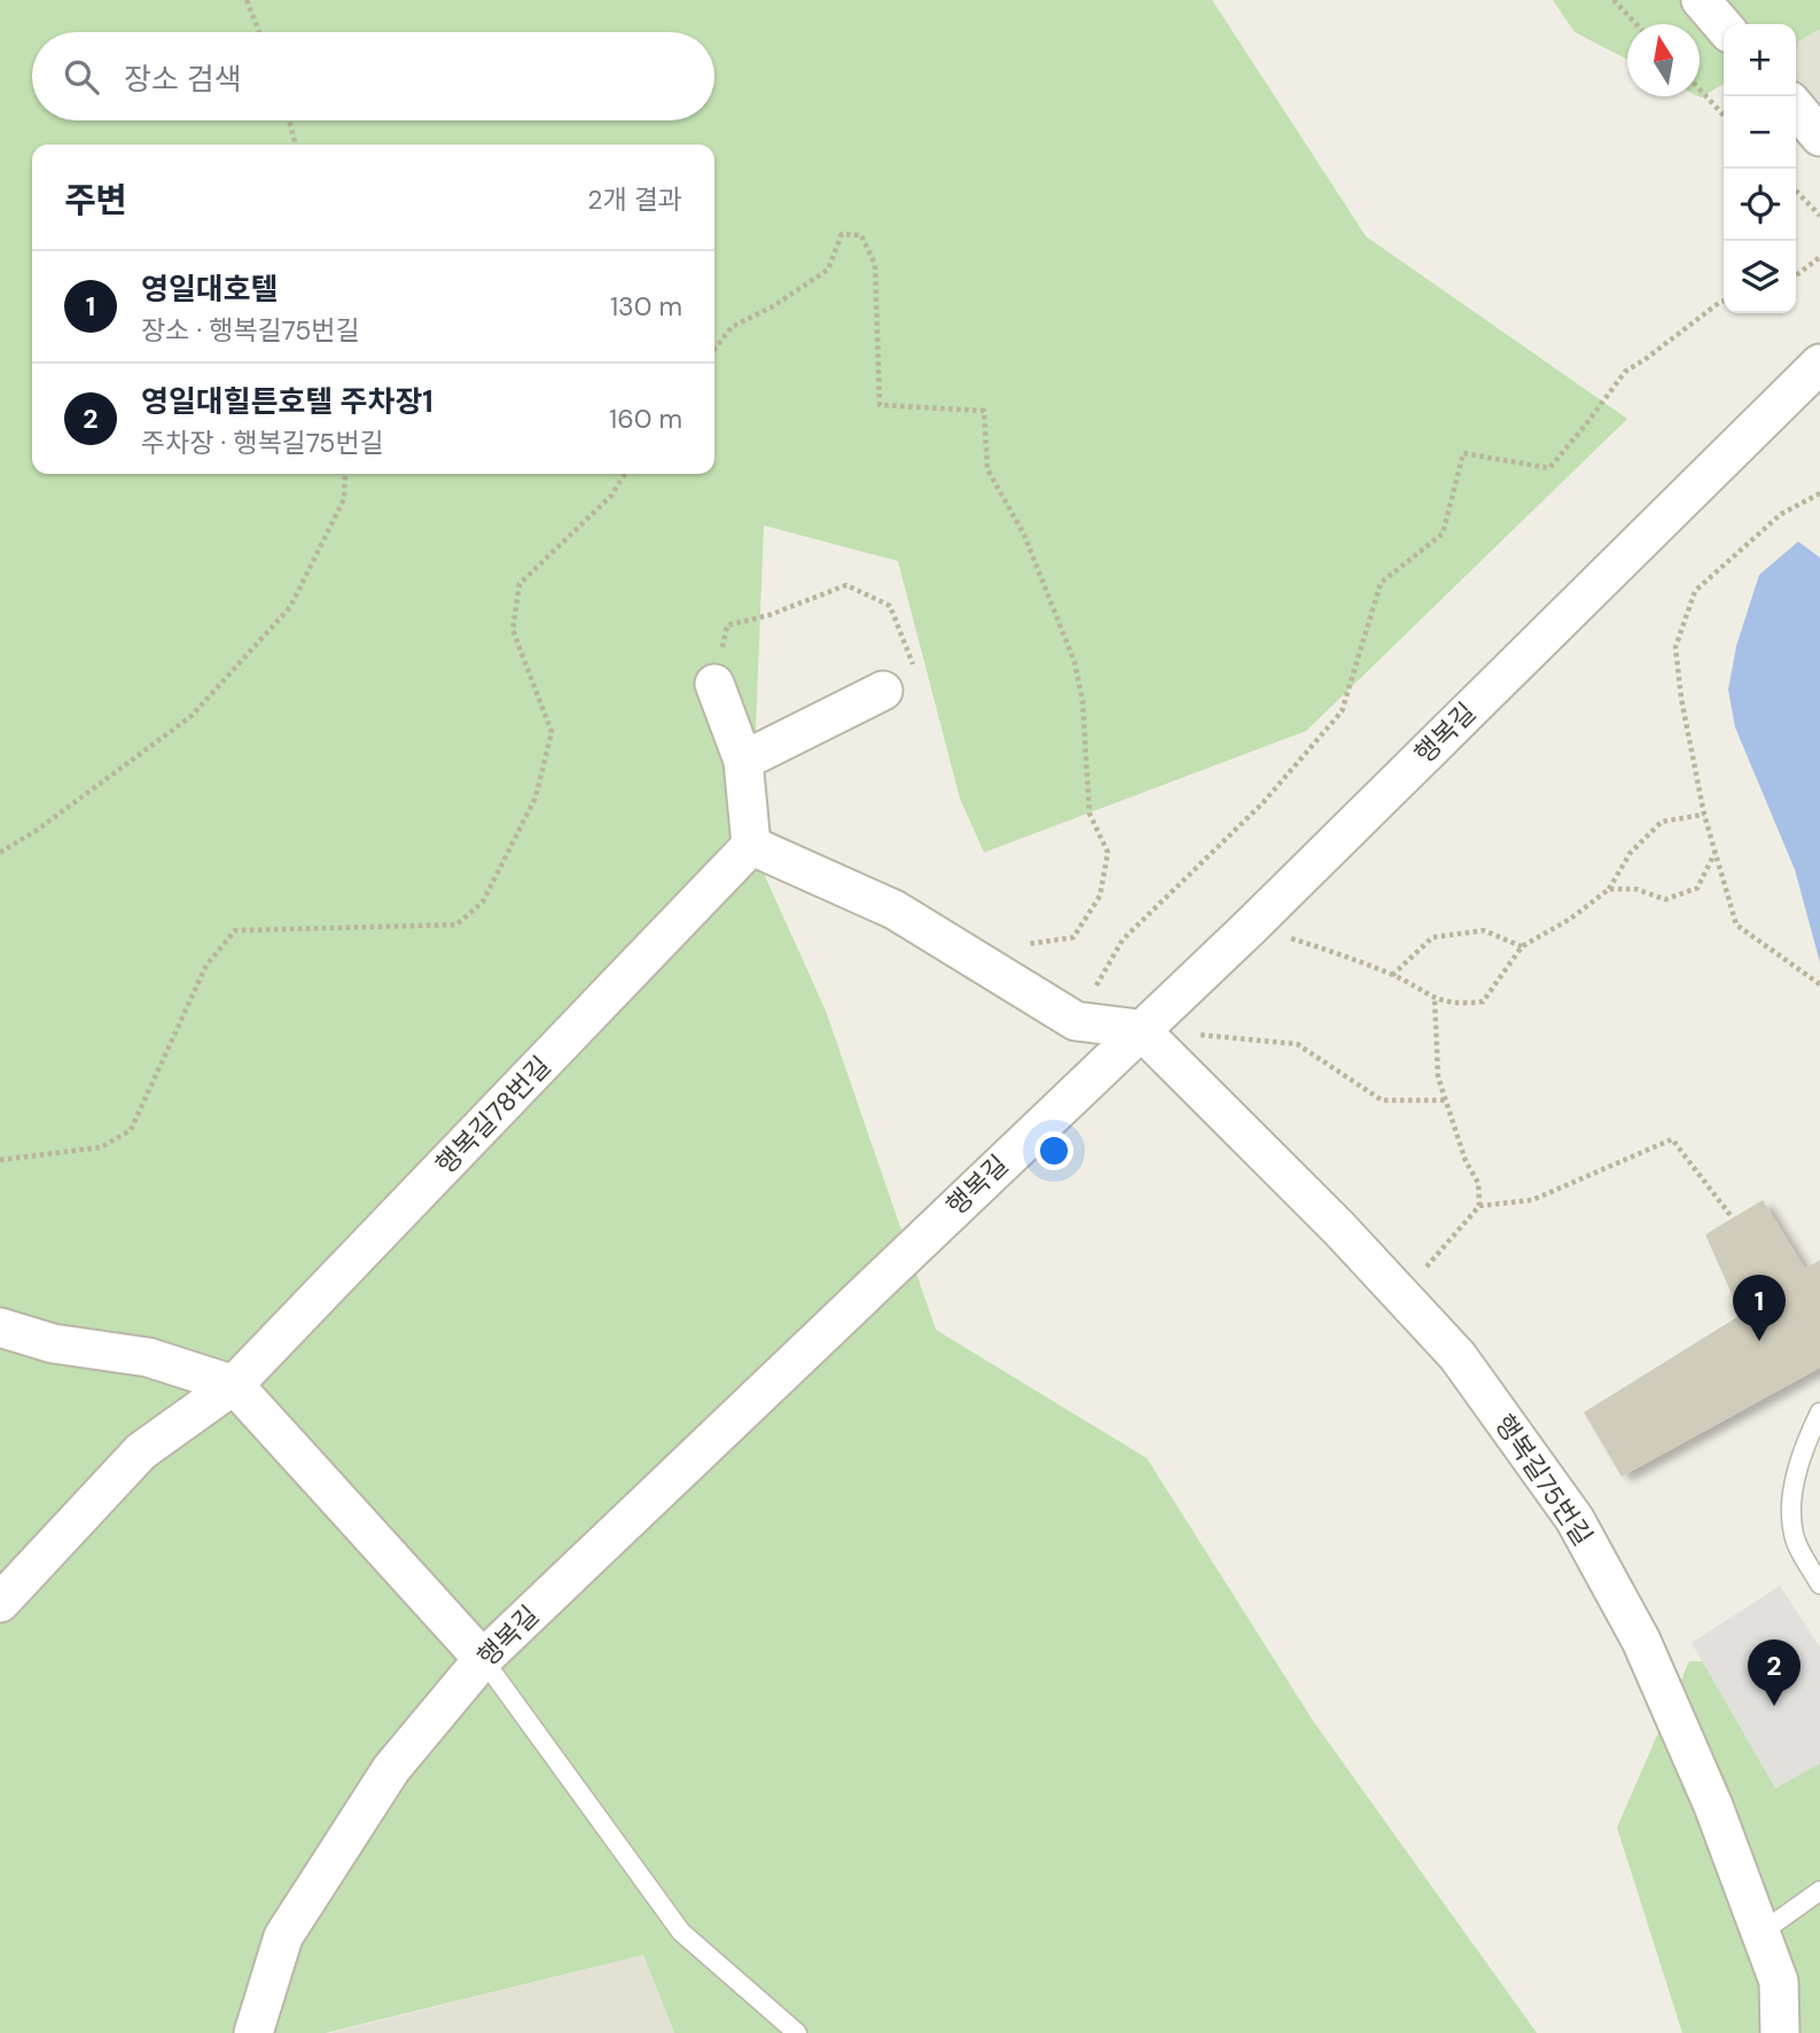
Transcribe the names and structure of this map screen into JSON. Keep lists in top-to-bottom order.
{
  "streets": {
    "street": ["행복길", "행복길78번길", "행복길75번길"]
  },
  "crossings": [
    ["행복길", "행복길75번길"]
  ],
  "north": "top",
  "page": {
    "map_buttons": ["+", "−"],
    "search": "장소 검색",
    "heading": ["주변", "2개 결과"],
    "list": [
      {
        "mark": "1",
        "name": "영일대호텔",
        "note": "장소 · 행복길75번길",
        "value": "130 m"
      },
      {
        "mark": "2",
        "name": "영일대힐튼호텔 주차장1",
        "note": "주차장 · 행복길75번길",
        "value": "160 m"
      }
    ],
    "pins": ["1", "2"]
  }
}
